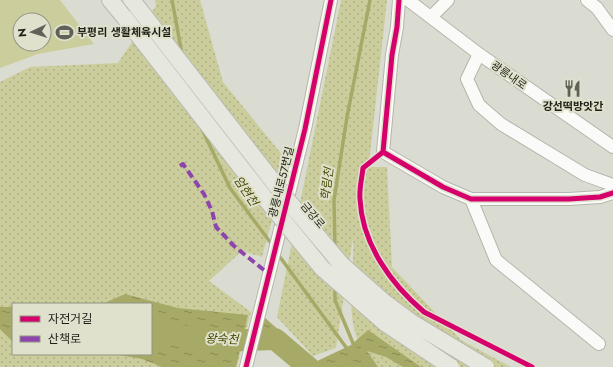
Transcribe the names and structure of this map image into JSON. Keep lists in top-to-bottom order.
{
  "streets": {
    "main road": ["금강로"],
    "street": ["광릉내로", "광릉내로57번길"]
  },
  "water": ["학림천", "엄현천", "왕숙천"],
  "places": {
    "sports": ["부평리 생활체육시설"],
    "restaurant": ["강선떡방앗간"]
  },
  "legend": ["자전거길", "산책로"],
  "north": "left"
}
